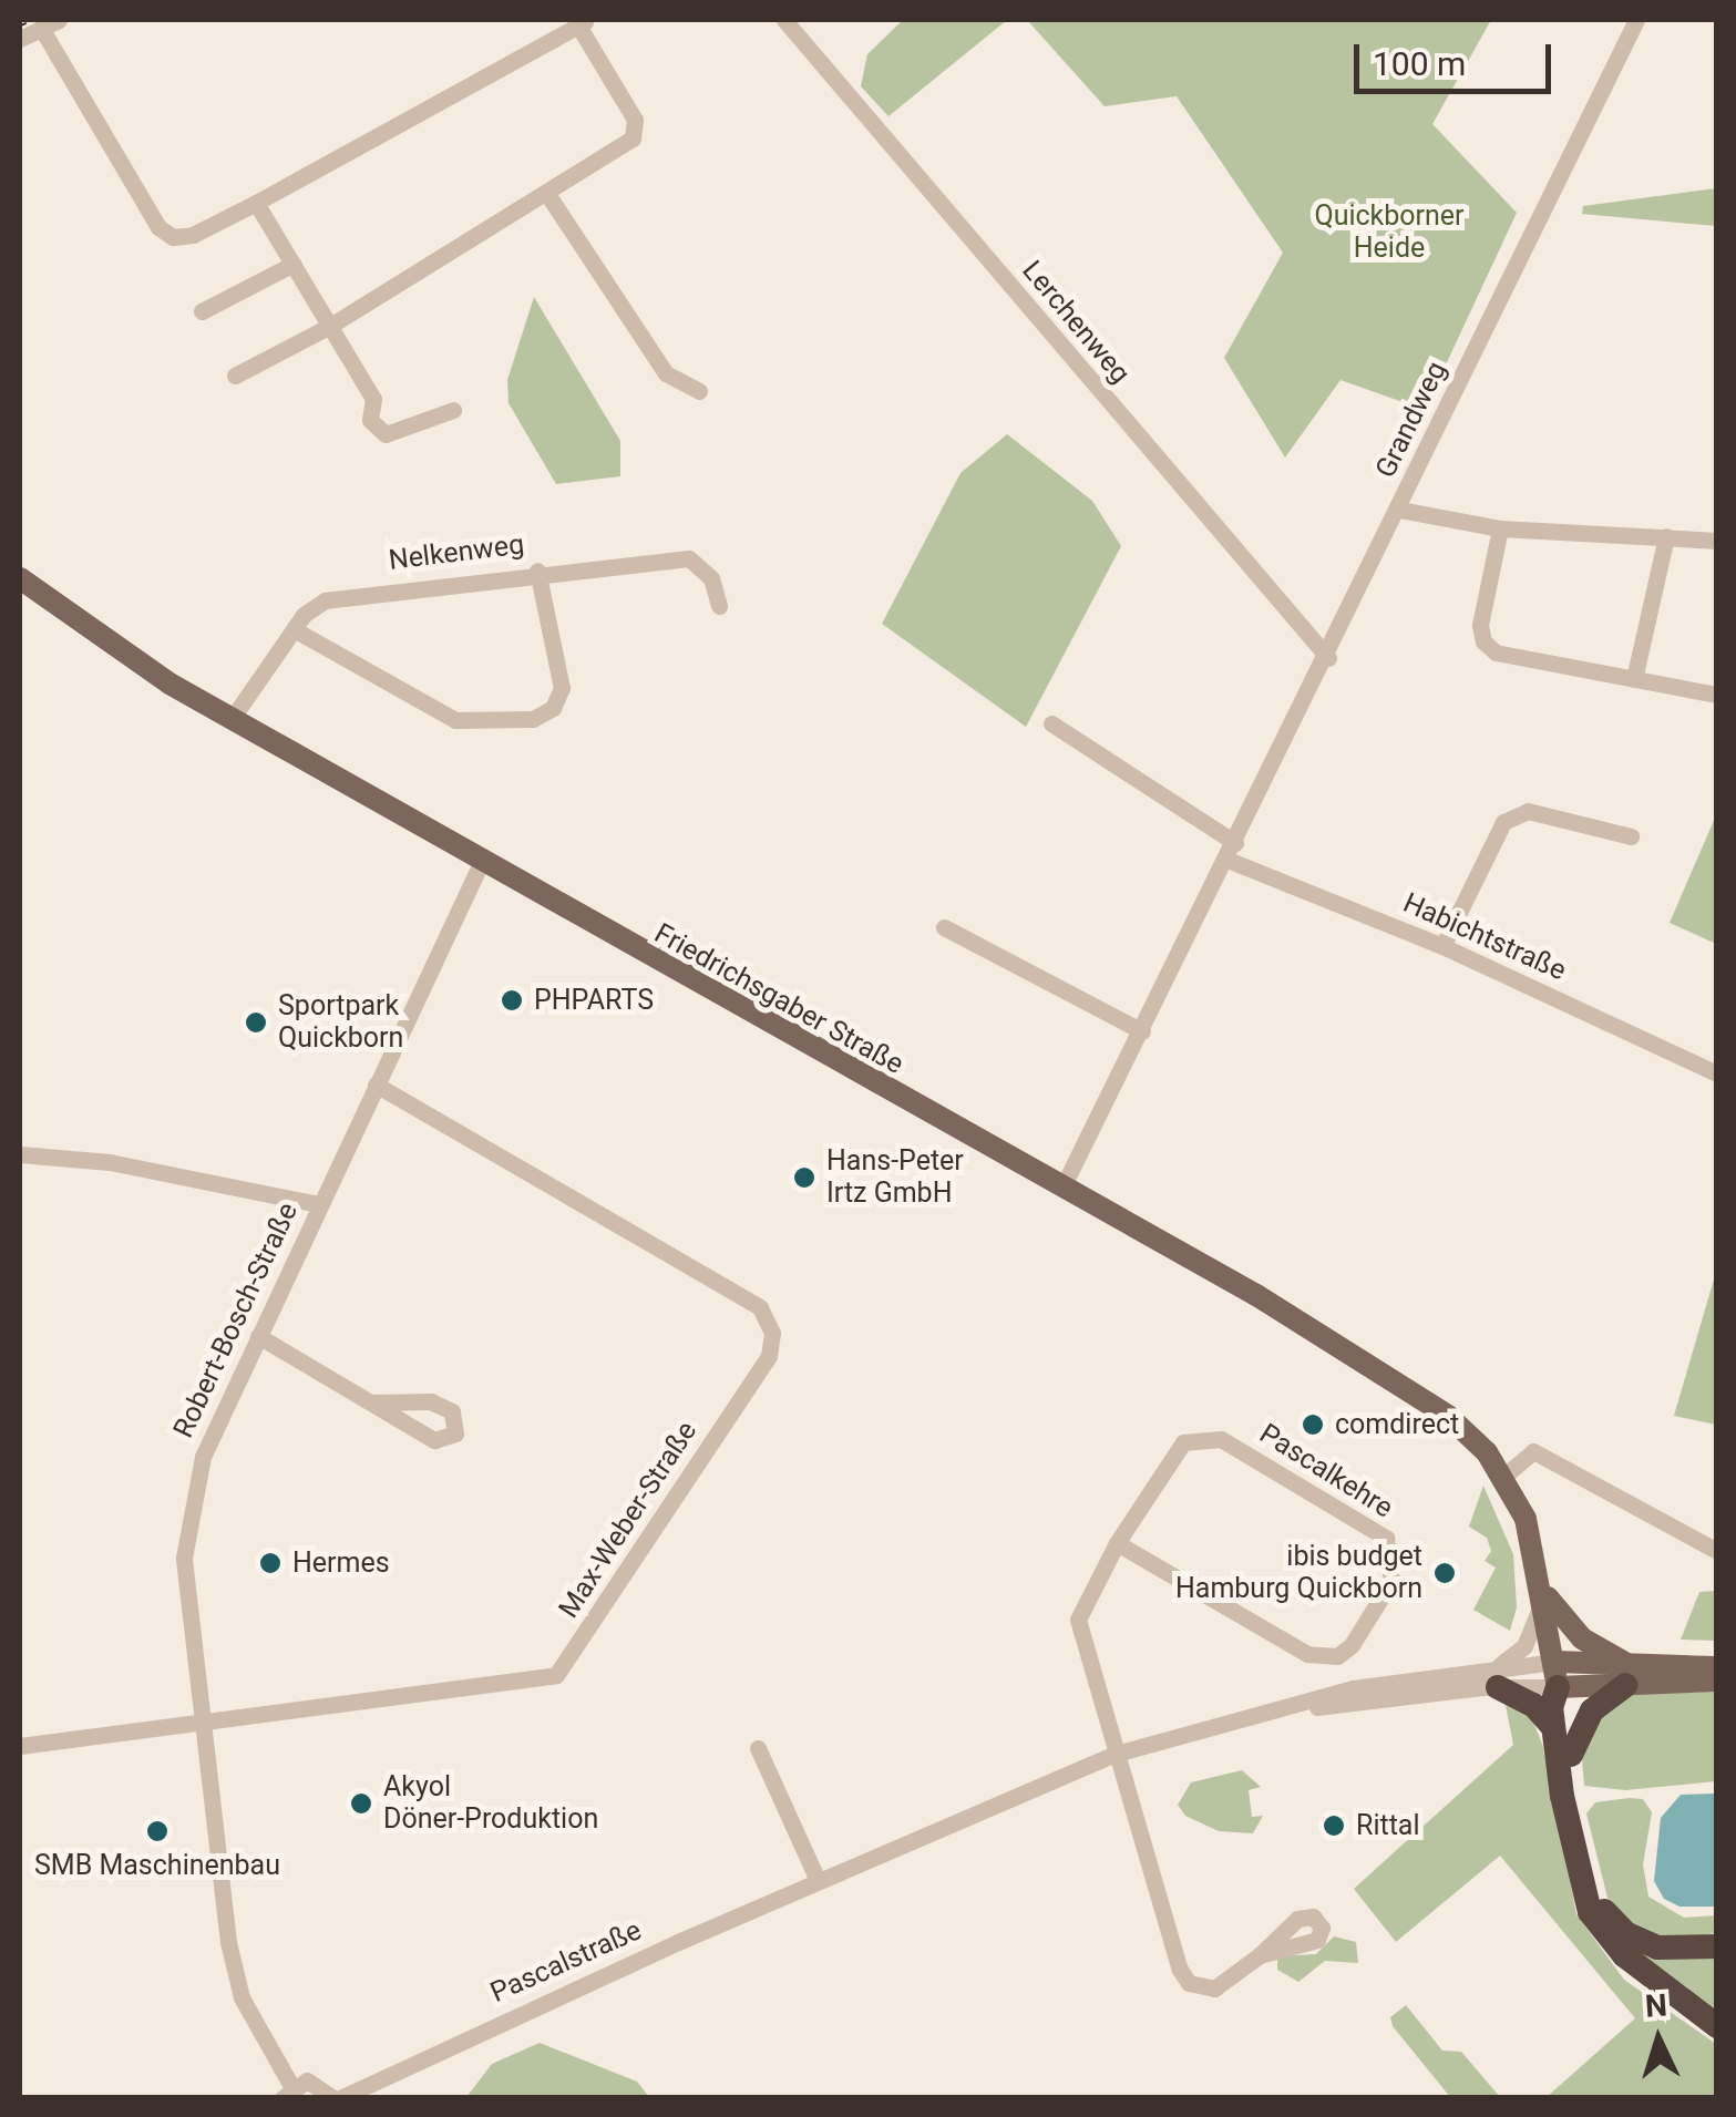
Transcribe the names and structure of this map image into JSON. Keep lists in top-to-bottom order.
{
  "streets": {
    "main road": ["Friedrichsgaber Straße"],
    "street": [
      "Lerchenweg",
      "Grandweg",
      "Nelkenweg",
      "Habichtstraße",
      "Robert-Bosch-Straße",
      "Pascalkehre",
      "Max-Weber-Straße",
      "Pascalstraße"
    ]
  },
  "crossings": [
    ["Lerchenweg", "Grandweg"],
    ["Grandweg", "Habichtstraße"],
    ["Grandweg", "Friedrichsgaber Straße"],
    ["Nelkenweg", "Friedrichsgaber Straße"],
    ["Friedrichsgaber Straße", "Robert-Bosch-Straße"],
    ["Friedrichsgaber Straße", "Pascalstraße"],
    ["Robert-Bosch-Straße", "Max-Weber-Straße"],
    ["Robert-Bosch-Straße", "Pascalstraße"]
  ],
  "parks": ["Quickborner Heide"],
  "places": [
    "PHPARTS",
    "Sportpark Quickborn",
    "Hans-Peter Irtz GmbH",
    "comdirect",
    "Hermes",
    "ibis budget Hamburg Quickborn",
    "Akyol Döner-Produktion",
    "Rittal",
    "SMB Maschinenbau"
  ],
  "scale_bar": "100 m",
  "north": "top"
}
